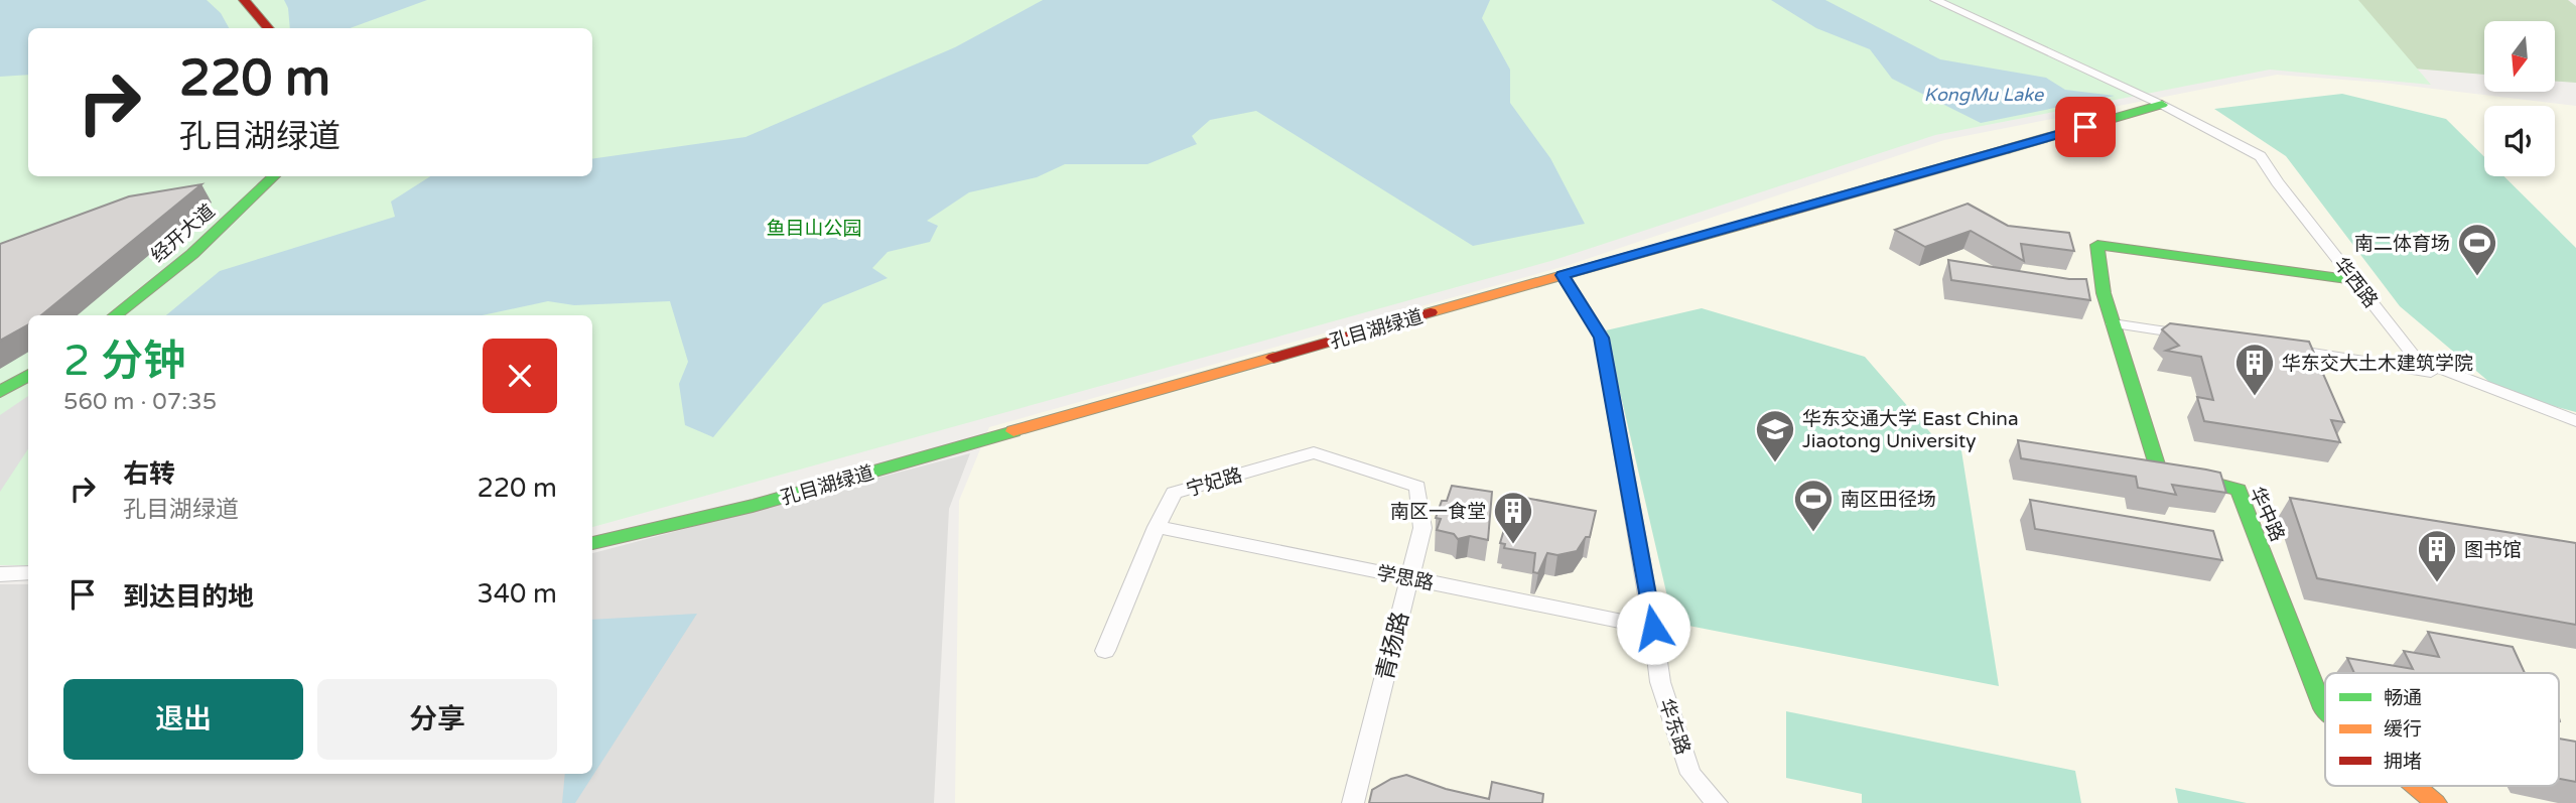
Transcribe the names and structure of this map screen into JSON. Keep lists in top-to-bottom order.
{
  "streets": {
    "street": [
      "经开大道",
      "华西路",
      "孔目湖绿道",
      "宁妃路",
      "华中路",
      "学思路",
      "青扬路",
      "华东路"
    ]
  },
  "crossings": [
    ["华西路", "孔目湖绿道"],
    ["华西路", "华中路"],
    ["孔目湖绿道", "华东路"],
    ["宁妃路", "学思路"],
    ["宁妃路", "青扬路"],
    ["学思路", "青扬路"],
    ["学思路", "华东路"]
  ],
  "water": ["KongMu Lake"],
  "parks": ["鱼目山公园"],
  "places": {
    "sports": ["南二体育场", "南区田径场"],
    "building": ["华东交大土木建筑学院", "南区一食堂", "图书馆"],
    "school or university": ["华东交通大学 East China Jiaotong University"]
  },
  "legend": ["畅通", "缓行", "拥堵"],
  "north": "bottom",
  "page": {
    "turn": ["220 m", "孔目湖绿道"],
    "heading": ["2 分钟", "560 m · 07:35"],
    "list": [
      {
        "name": "右转",
        "note": "孔目湖绿道",
        "value": "220 m"
      },
      {
        "name": "到达目的地",
        "value": "340 m"
      }
    ],
    "buttons": ["退出", "分享"]
  }
}
